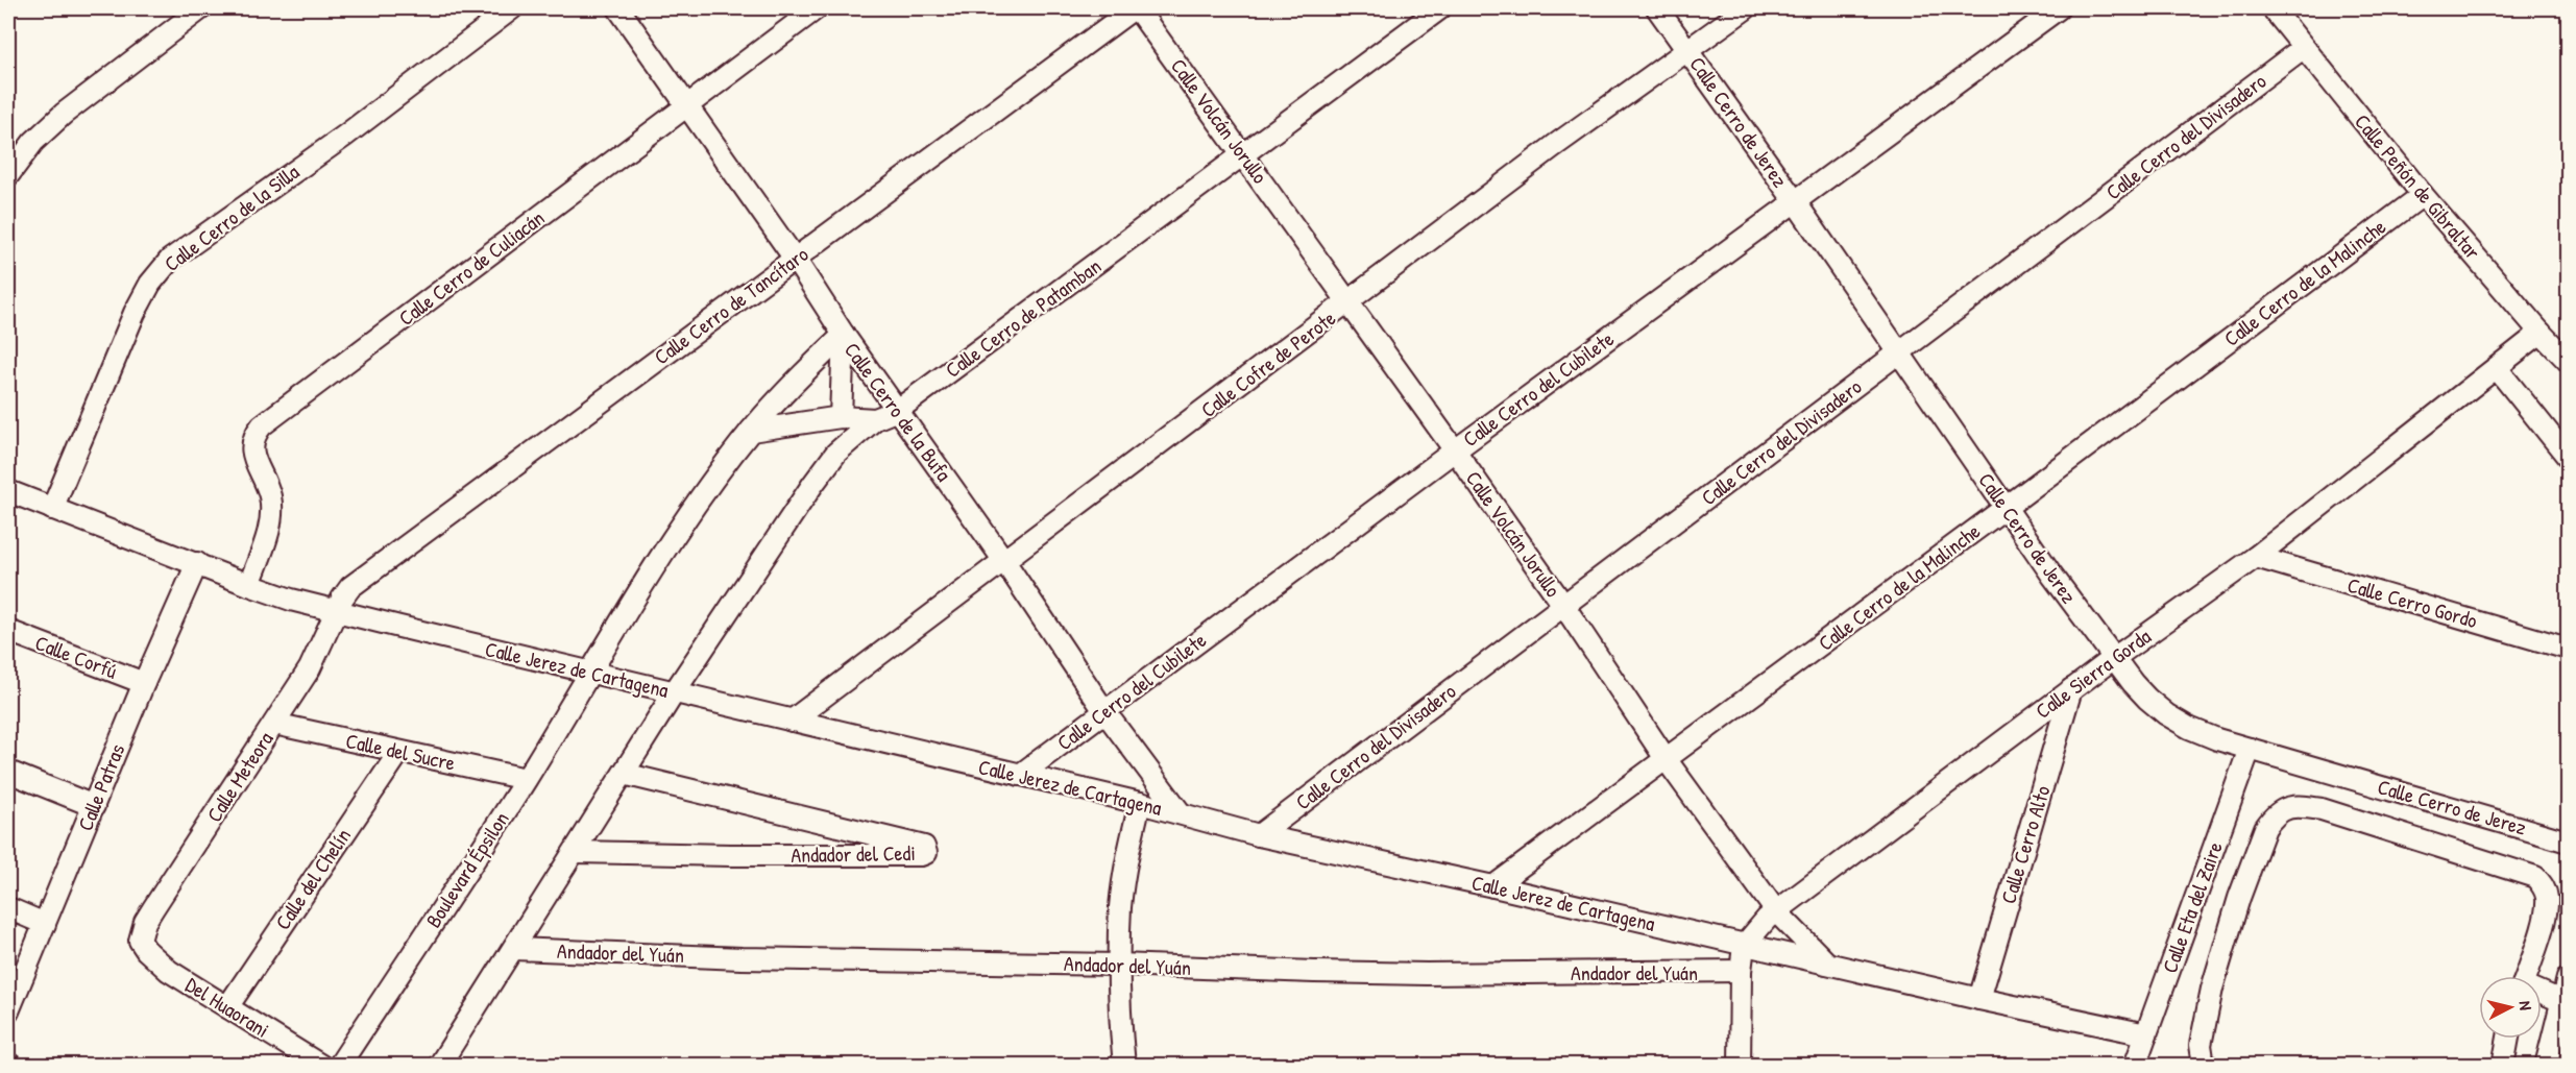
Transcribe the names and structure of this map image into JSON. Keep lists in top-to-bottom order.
{
  "streets": {
    "street": [
      "Calle Volcán Jorullo",
      "Calle Cerro de Jerez",
      "Calle Cerro del Divisadero",
      "Calle Peñón de Gibraltar",
      "Calle Cerro de la Silla",
      "Calle Cerro de Culiacán",
      "Calle Cerro de la Malinche",
      "Calle Cerro de Tancítaro",
      "Calle Cerro de Patamban",
      "Calle Cofre de Perote",
      "Calle Cerro del Cubilete",
      "Calle Cerro de la Bufa",
      "Calle Cerro Gordo",
      "Calle Corfú",
      "Calle Jerez de Cartagena",
      "Calle Sierra Gorda",
      "Calle del Sucre",
      "Calle Meteora",
      "Calle Patras",
      "Calle Cerro Alto",
      "Andador del Cedi",
      "Boulevard Épsilon",
      "Calle del Chelín",
      "Calle Eta del Zaire",
      "Andador del Yuán",
      "Del Huaorani"
    ]
  },
  "crossings": [
    ["Calle Volcán Jorullo", "Calle Cerro del Divisadero"],
    ["Calle Volcán Jorullo", "Calle Cerro de la Malinche"],
    ["Calle Volcán Jorullo", "Calle Cerro de Tancítaro"],
    ["Calle Volcán Jorullo", "Calle Cerro de Patamban"],
    ["Calle Volcán Jorullo", "Calle Cofre de Perote"],
    ["Calle Volcán Jorullo", "Calle Cerro del Cubilete"],
    ["Calle Volcán Jorullo", "Calle Jerez de Cartagena"],
    ["Calle Volcán Jorullo", "Calle Sierra Gorda"],
    ["Calle Cerro de Jerez", "Calle Cerro del Divisadero"],
    ["Calle Cerro de Jerez", "Calle Cerro de la Malinche"],
    ["Calle Cerro de Jerez", "Calle Cofre de Perote"],
    ["Calle Cerro de Jerez", "Calle Cerro del Cubilete"],
    ["Calle Cerro de Jerez", "Calle Sierra Gorda"],
    ["Calle Cerro de Jerez", "Calle Eta del Zaire"],
    ["Calle Cerro del Divisadero", "Calle Peñón de Gibraltar"],
    ["Calle Cerro del Divisadero", "Calle Jerez de Cartagena"],
    ["Calle Peñón de Gibraltar", "Calle Cerro de la Malinche"],
    ["Calle Peñón de Gibraltar", "Calle Sierra Gorda"],
    ["Calle Cerro de la Silla", "Calle Jerez de Cartagena"],
    ["Calle Cerro de Culiacán", "Calle Cerro de la Bufa"],
    ["Calle Cerro de Culiacán", "Calle Jerez de Cartagena"],
    ["Calle Cerro de la Malinche", "Calle Jerez de Cartagena"],
    ["Calle Cerro de Tancítaro", "Calle Cerro de la Bufa"],
    ["Calle Cerro de Tancítaro", "Calle Jerez de Cartagena"],
    ["Calle Cerro de Tancítaro", "Calle Meteora"],
    ["Calle Cerro de Patamban", "Calle Cerro de la Bufa"],
    ["Calle Cerro de Patamban", "Calle Jerez de Cartagena"],
    ["Calle Cofre de Perote", "Calle Cerro de la Bufa"],
    ["Calle Cofre de Perote", "Calle Jerez de Cartagena"],
    ["Calle Cerro del Cubilete", "Calle Cerro de la Bufa"],
    ["Calle Cerro del Cubilete", "Calle Jerez de Cartagena"],
    ["Calle Cerro de la Bufa", "Calle Jerez de Cartagena"],
    ["Calle Cerro de la Bufa", "Boulevard Épsilon"],
    ["Calle Cerro Gordo", "Calle Sierra Gorda"],
    ["Calle Corfú", "Calle Patras"],
    ["Calle Jerez de Cartagena", "Calle Sierra Gorda"],
    ["Calle Jerez de Cartagena", "Calle Meteora"],
    ["Calle Jerez de Cartagena", "Calle Patras"],
    ["Calle Jerez de Cartagena", "Calle Cerro Alto"],
    ["Calle Jerez de Cartagena", "Boulevard Épsilon"],
    ["Calle Jerez de Cartagena", "Calle Eta del Zaire"],
    ["Calle Sierra Gorda", "Calle Cerro Alto"],
    ["Calle del Sucre", "Calle Meteora"],
    ["Calle del Sucre", "Boulevard Épsilon"],
    ["Calle del Sucre", "Calle del Chelín"],
    ["Calle Meteora", "Del Huaorani"],
    ["Calle del Chelín", "Del Huaorani"]
  ],
  "north": "right"
}
